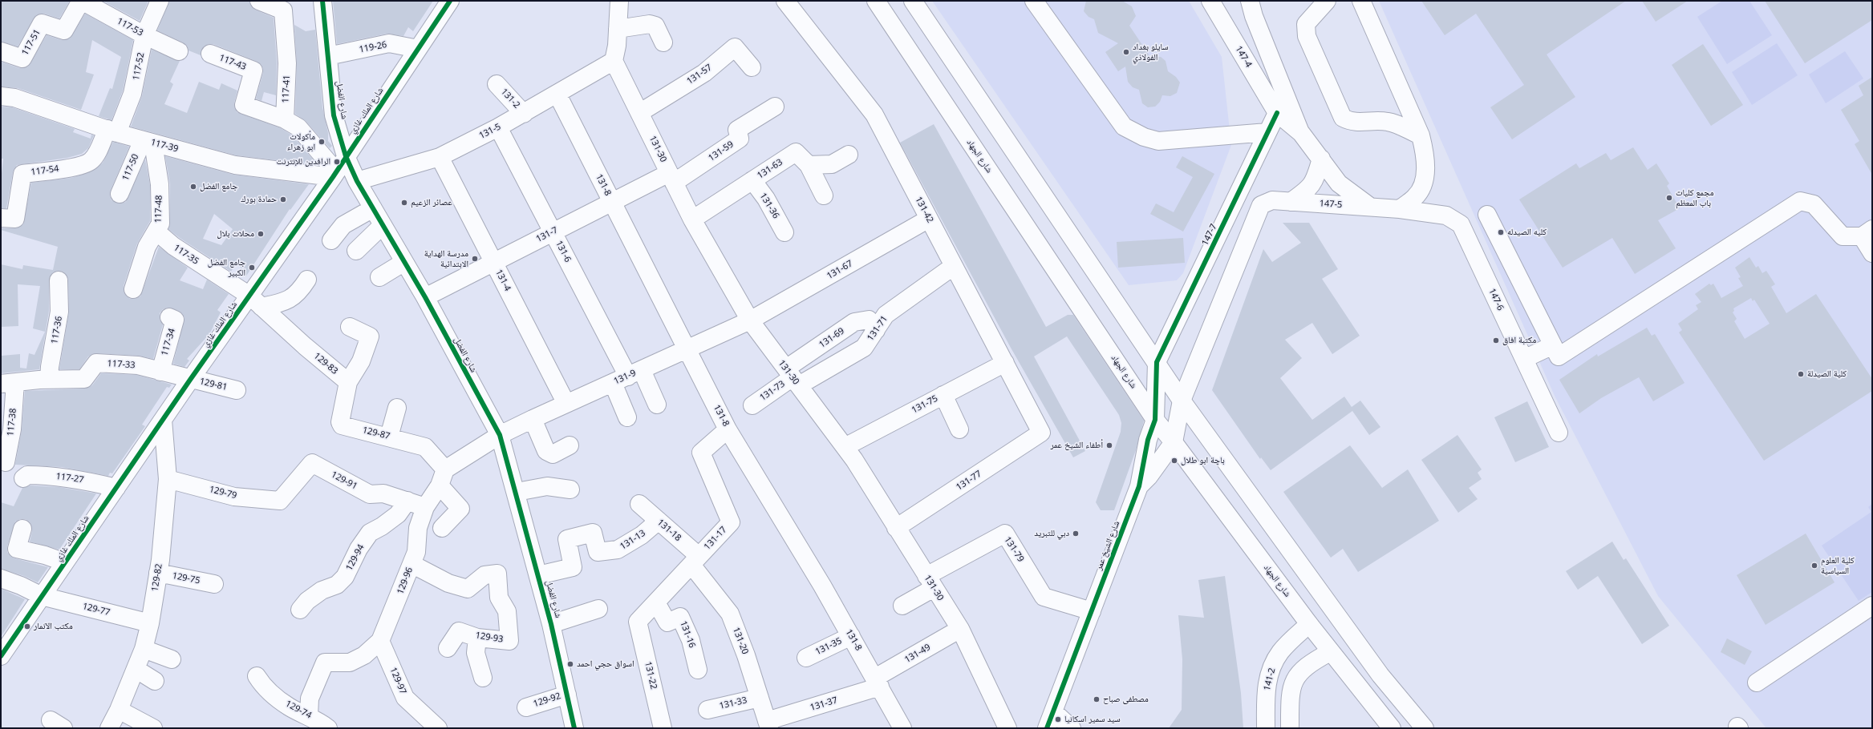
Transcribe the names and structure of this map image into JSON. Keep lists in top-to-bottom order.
{
  "streets": {
    "street": [
      "117-53",
      "117-51",
      "119-26",
      "147-4",
      "117-43",
      "117-52",
      "131-57",
      "117-41",
      "131-2",
      "شارع الفضل",
      "شارع الملك غازي",
      "131-5",
      "117-39",
      "131-30",
      "131-59",
      "شارع الجهاد",
      "117-50",
      "131-63",
      "117-54",
      "131-8",
      "147-5",
      "131-36",
      "117-48",
      "131-42",
      "131-7",
      "147-7",
      "131-6",
      "117-35",
      "131-67",
      "131-4",
      "147-6",
      "131-71",
      "117-36",
      "131-69",
      "117-34",
      "129-83",
      "117-33",
      "131-9",
      "129-81",
      "131-73",
      "131-75",
      "117-38",
      "129-87",
      "117-27",
      "129-91",
      "131-77",
      "129-79",
      "131-18",
      "131-17",
      "131-13",
      "شارع الشيخ عمر",
      "131-79",
      "129-94",
      "129-82",
      "129-75",
      "129-96",
      "129-77",
      "131-16",
      "129-93",
      "131-20",
      "131-35",
      "131-49",
      "131-22",
      "141-2",
      "129-97",
      "129-92",
      "131-33",
      "131-37",
      "129-74"
    ]
  },
  "crossings": [
    ["117-53", "117-51"],
    ["117-53", "117-52"],
    ["119-26", "شارع الفضل"],
    ["119-26", "شارع الملك غازي"],
    ["147-4", "147-7"],
    ["117-43", "117-41"],
    ["117-52", "117-39"],
    ["117-52", "117-54"],
    ["131-57", "131-30"],
    ["131-2", "131-5"],
    ["شارع الفضل", "شارع الملك غازي"],
    ["شارع الفضل", "131-5"],
    ["شارع الفضل", "131-7"],
    ["شارع الفضل", "131-9"],
    ["شارع الفضل", "131-13"],
    ["شارع الفضل", "129-92"],
    ["شارع الملك غازي", "117-39"],
    ["شارع الملك غازي", "117-35"],
    ["شارع الملك غازي", "129-83"],
    ["شارع الملك غازي", "117-33"],
    ["شارع الملك غازي", "129-81"],
    ["شارع الملك غازي", "117-27"],
    ["شارع الملك غازي", "129-82"],
    ["شارع الملك غازي", "129-77"],
    ["131-5", "131-30"],
    ["131-5", "131-8"],
    ["131-5", "131-6"],
    ["131-5", "131-4"],
    ["117-39", "117-50"],
    ["117-39", "117-54"],
    ["117-39", "117-48"],
    ["131-30", "131-59"],
    ["131-30", "131-63"],
    ["131-30", "131-7"],
    ["131-30", "131-67"],
    ["131-30", "131-71"],
    ["131-30", "131-69"],
    ["131-30", "131-9"],
    ["131-30", "131-73"],
    ["131-30", "131-75"],
    ["131-30", "131-77"],
    ["131-30", "131-79"],
    ["131-30", "131-49"],
    ["131-59", "131-7"],
    ["شارع الجهاد", "شارع الشيخ عمر"],
    ["شارع الجهاد", "141-2"],
    ["117-50", "117-48"],
    ["131-63", "131-36"],
    ["131-8", "131-7"],
    ["131-8", "131-9"],
    ["131-8", "131-17"],
    ["131-8", "131-35"],
    ["131-8", "131-49"],
    ["131-8", "131-37"],
    ["147-5", "147-6"],
    ["117-48", "117-35"],
    ["131-42", "131-67"],
    ["131-42", "131-71"],
    ["131-42", "131-75"],
    ["131-42", "131-77"],
    ["131-7", "131-6"],
    ["131-7", "131-4"],
    ["147-7", "شارع الشيخ عمر"],
    ["131-6", "131-9"],
    ["117-35", "129-83"],
    ["131-67", "131-9"],
    ["131-4", "131-9"],
    ["131-71", "131-69"],
    ["131-71", "131-73"],
    ["117-36", "117-33"],
    ["131-69", "131-73"],
    ["117-34", "117-33"],
    ["129-83", "129-87"],
    ["117-33", "129-81"],
    ["117-33", "117-38"],
    ["129-87", "129-96"],
    ["129-91", "129-79"],
    ["129-91", "129-94"],
    ["129-91", "129-96"],
    ["129-79", "129-82"],
    ["131-18", "131-17"],
    ["131-18", "131-13"],
    ["131-18", "131-20"],
    ["131-17", "131-16"],
    ["131-17", "131-20"],
    ["131-17", "131-22"],
    ["شارع الشيخ عمر", "131-79"],
    ["129-82", "129-75"],
    ["129-82", "129-77"],
    ["129-96", "129-93"],
    ["129-96", "129-97"],
    ["129-96", "129-74"],
    ["131-20", "131-33"],
    ["131-20", "131-37"],
    ["131-49", "131-37"]
  ],
  "places": [
    "سايلو بغداد الفولاذي",
    "مأكولات ابو زهراء",
    "الرافدين للإنترنت",
    "جامع الفضل",
    "مجمع كليات باب المعظم",
    "حمادة بورك",
    "عصائر الزعيم",
    "كليه الصيدله",
    "محلات بلال",
    "مدرسة الهداية الابتدائية",
    "جامع الفضل الكبير",
    "مكتبة افاق",
    "كلية الصيدلة",
    "أطفاء الشيخ عمر",
    "باچة ابو طلال",
    "دبي للتبريد",
    "كلية العلوم السياسية",
    "مكتب الآنمار",
    "اسواق حجي احمد",
    "مصطفى صباح",
    "سيد سمير اسكانيا"
  ]
}
